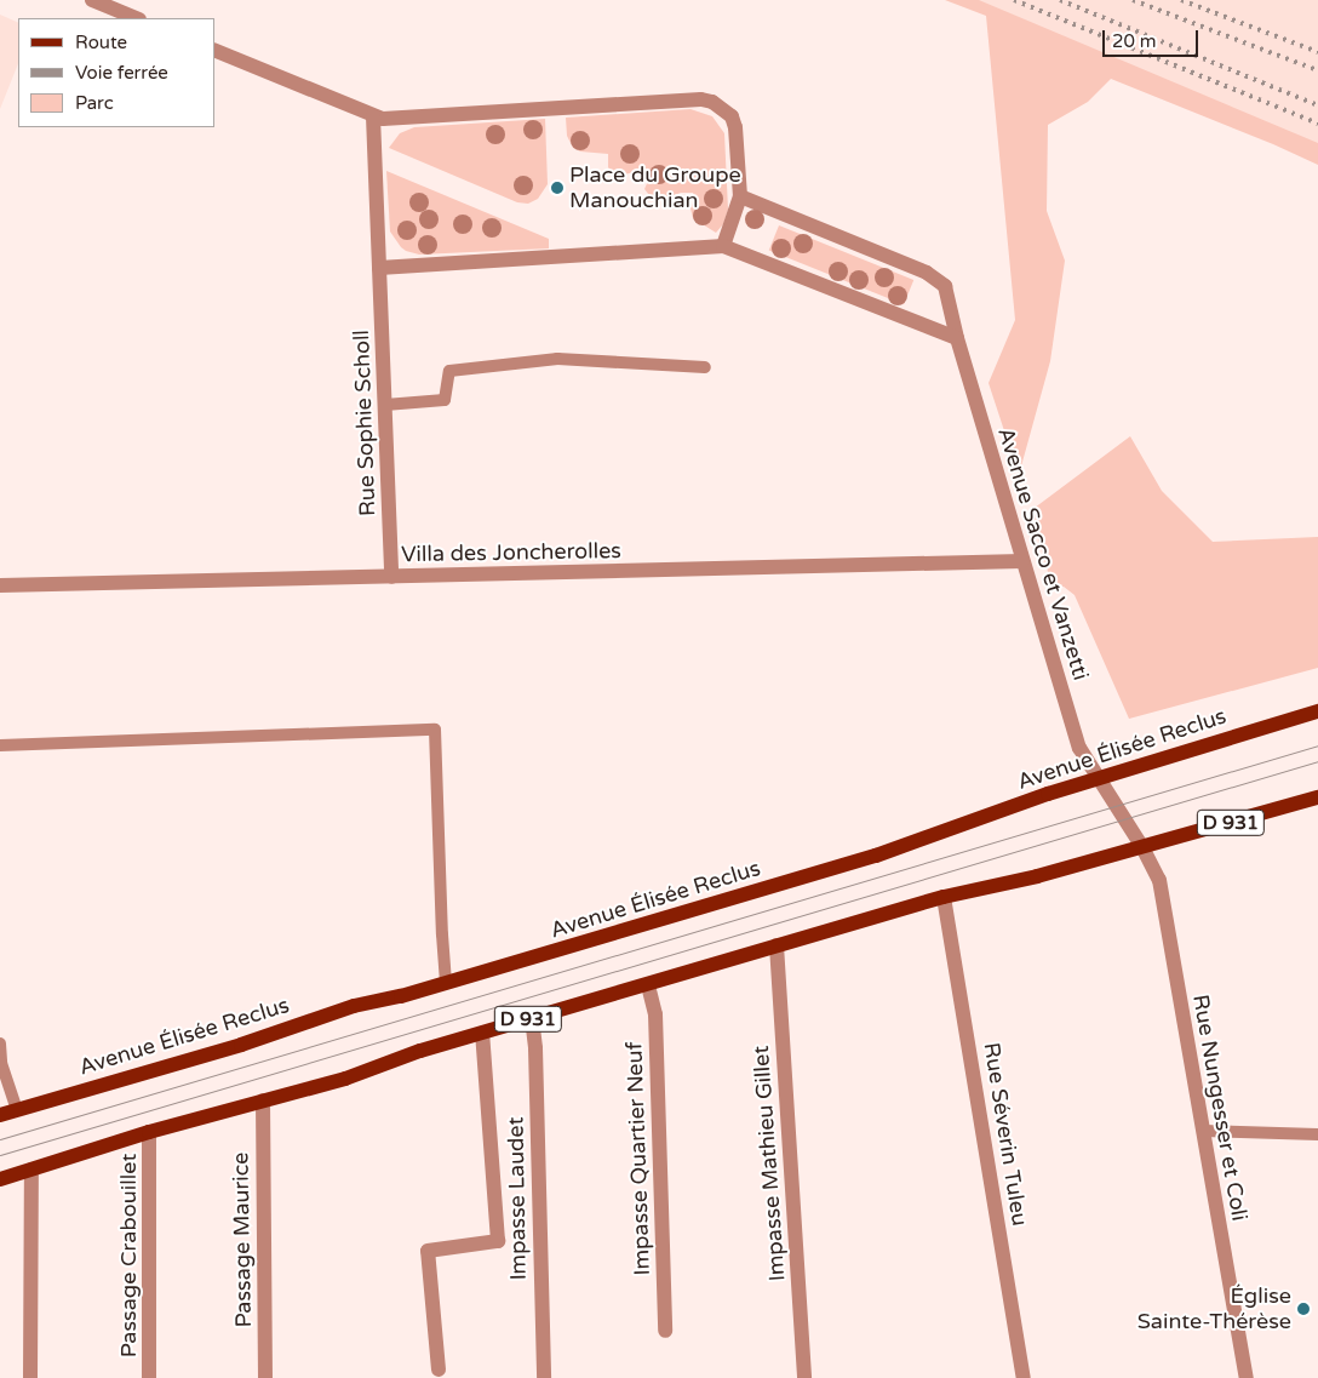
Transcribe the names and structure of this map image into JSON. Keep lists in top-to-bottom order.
{
  "streets": {
    "main road": ["Avenue Élisée Reclus", "D 931"],
    "street": [
      "Rue Sophie Scholl",
      "Villa des Joncherolles",
      "Avenue Sacco et Vanzetti",
      "Rue Nungesser et Coli",
      "Rue Séverin Tuleu",
      "Impasse Quartier Neuf",
      "Impasse Mathieu Gillet",
      "Impasse Laudet",
      "Passage Maurice",
      "Passage Crabouillet"
    ]
  },
  "crossings": [
    ["Rue Sophie Scholl", "Villa des Joncherolles"],
    ["Villa des Joncherolles", "Avenue Sacco et Vanzetti"],
    ["Avenue Sacco et Vanzetti", "Avenue Élisée Reclus"],
    ["Avenue Sacco et Vanzetti", "D 931"],
    ["Avenue Sacco et Vanzetti", "Rue Nungesser et Coli"],
    ["D 931", "Rue Nungesser et Coli"],
    ["D 931", "Rue Séverin Tuleu"],
    ["D 931", "Impasse Quartier Neuf"],
    ["D 931", "Impasse Mathieu Gillet"],
    ["D 931", "Impasse Laudet"],
    ["D 931", "Passage Maurice"],
    ["D 931", "Passage Crabouillet"]
  ],
  "places": ["Place du Groupe Manouchian", "Église Sainte-Thérèse"],
  "legend": ["Route", "Voie ferrée", "Parc"],
  "scale_bar": "20 m"
}
